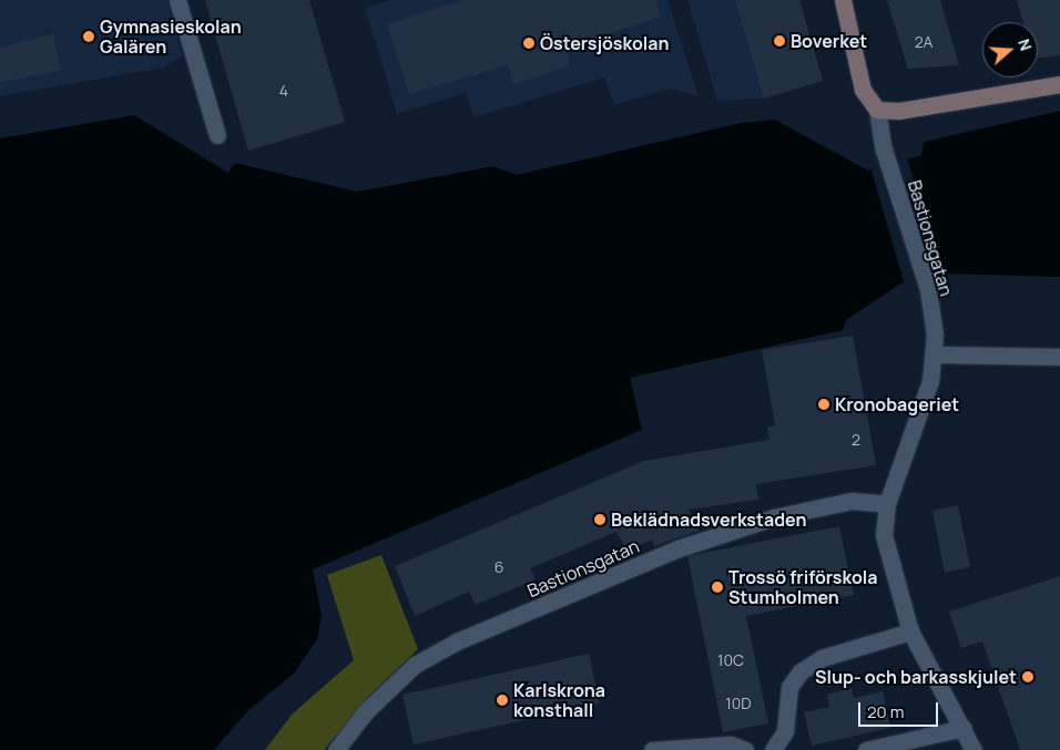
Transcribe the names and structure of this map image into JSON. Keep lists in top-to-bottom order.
{
  "streets": {
    "street": ["Bastionsgatan"]
  },
  "places": [
    "Gymnasieskolan Galären",
    "Boverket",
    "Östersjöskolan",
    "Kronobageriet",
    "Beklädnadsverkstaden",
    "Trossö friförskola Stumholmen",
    "Slup- och barkasskjulet",
    "Karlskrona konsthall"
  ],
  "house_numbers": [
    "2A",
    "4",
    "2",
    "6",
    "10C",
    "10D"
  ],
  "scale_bar": "20 m",
  "north": "right"
}
